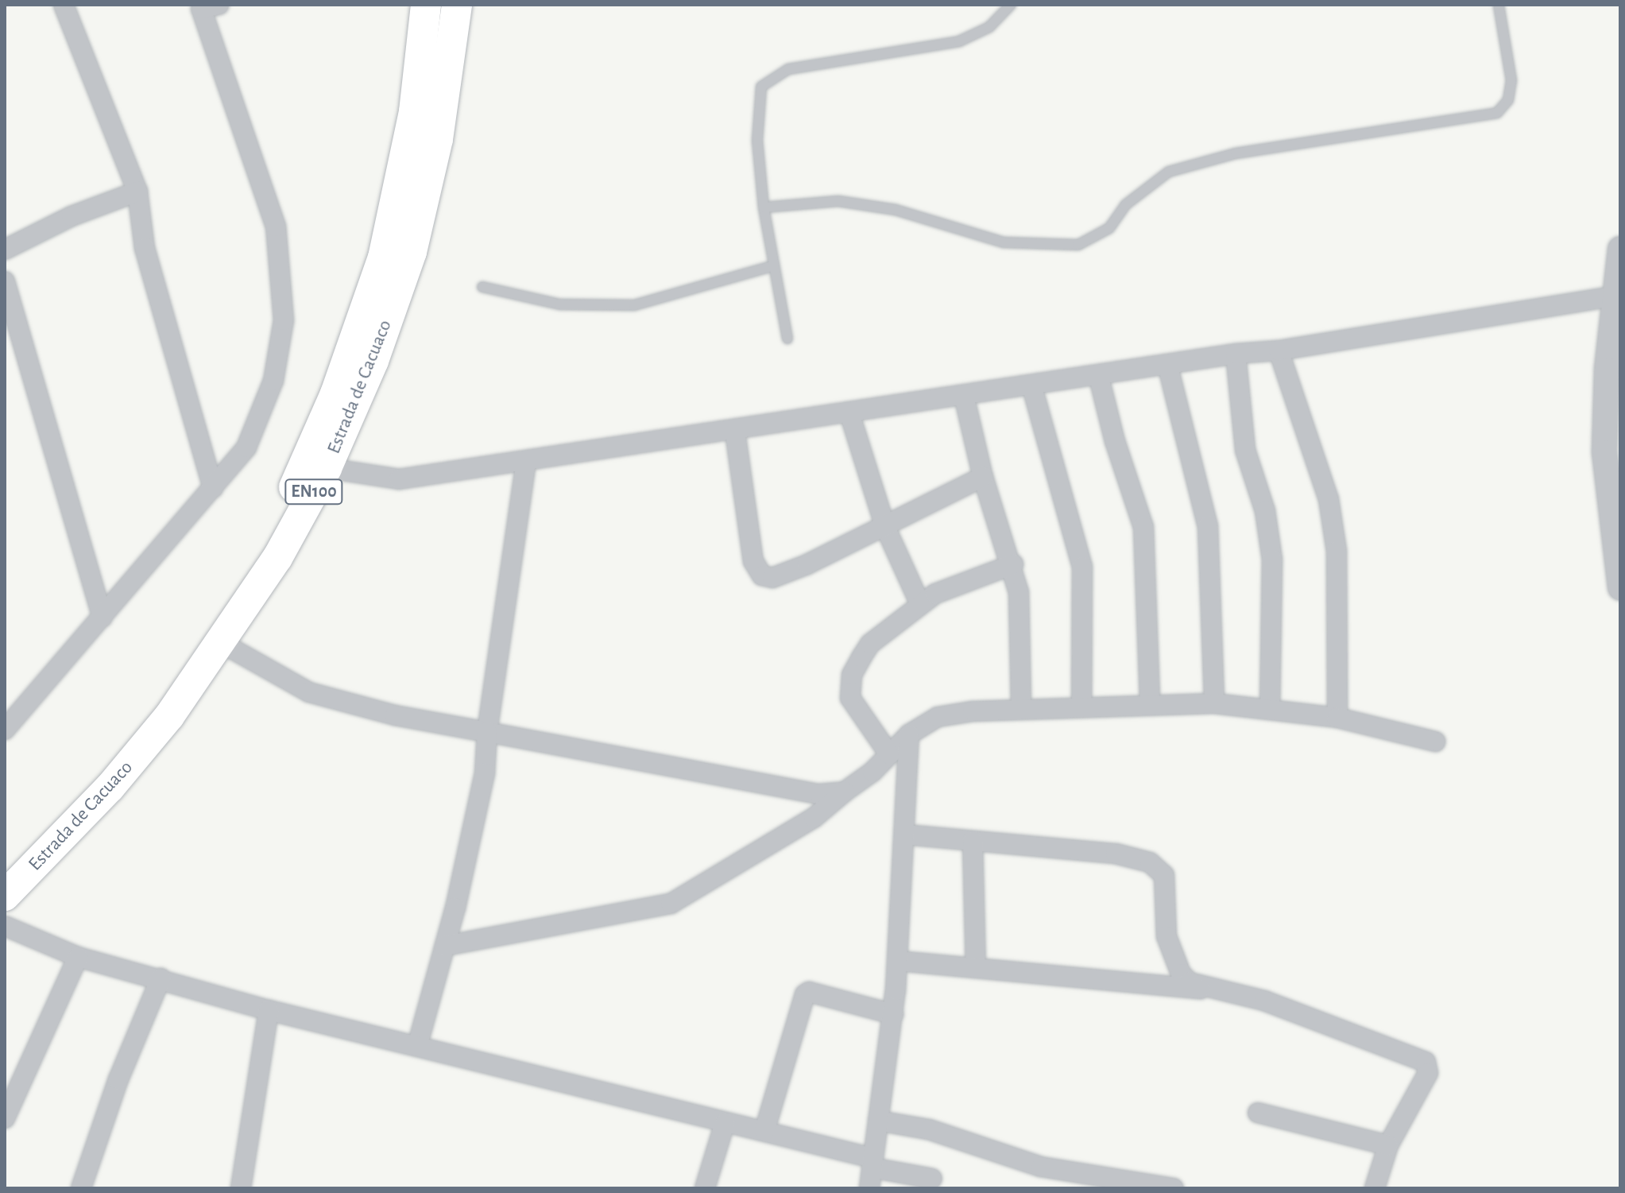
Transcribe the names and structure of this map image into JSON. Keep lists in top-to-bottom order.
{
  "streets": {
    "main road": ["Estrada de Cacuaco", "EN100"]
  }
}
